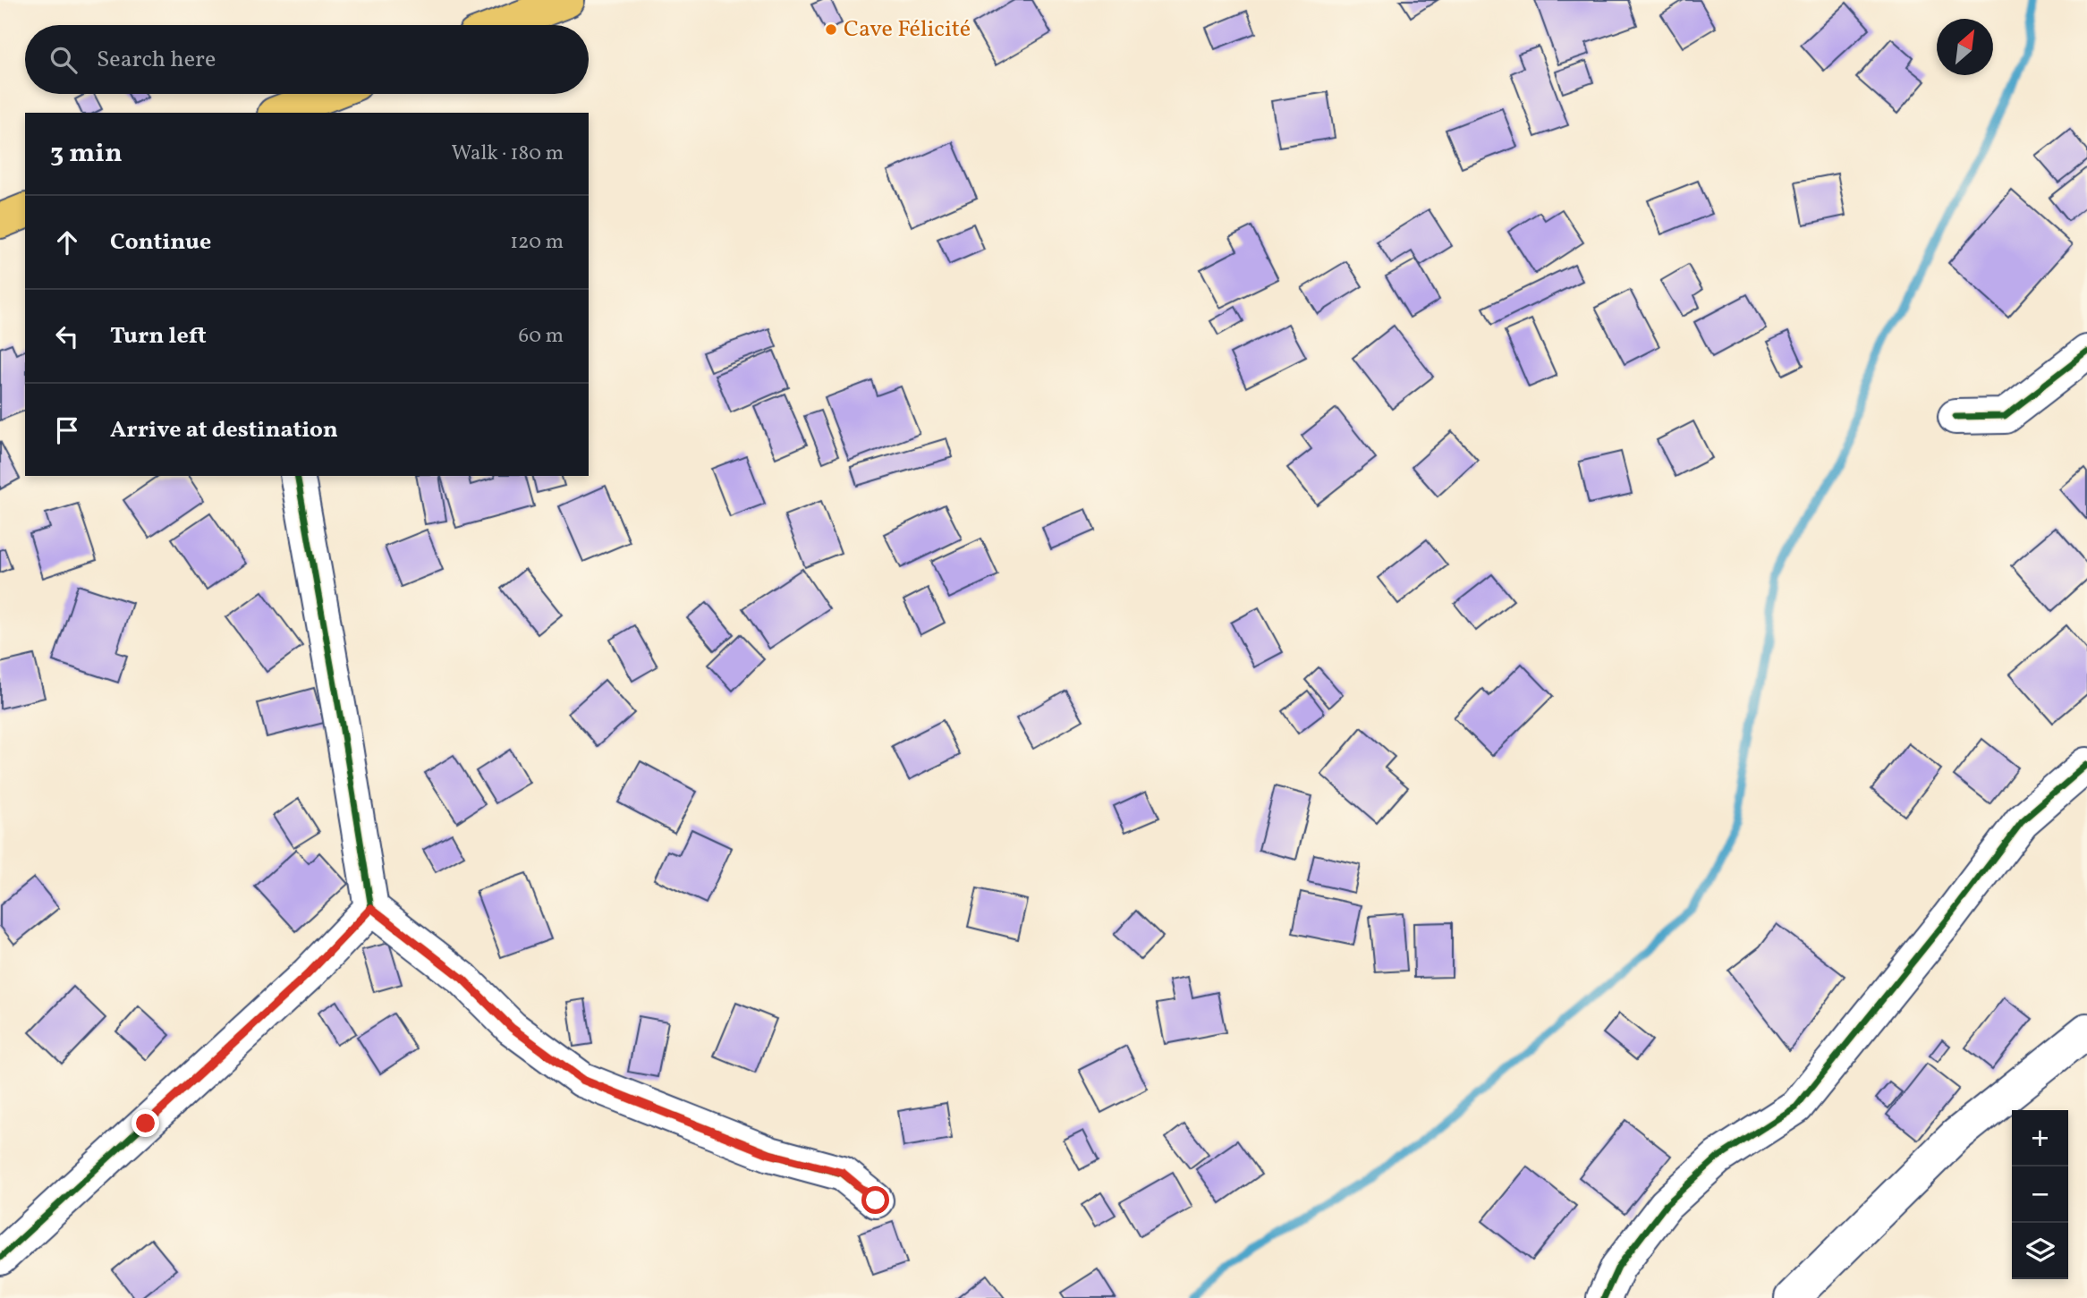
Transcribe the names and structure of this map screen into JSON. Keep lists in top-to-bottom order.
{
  "places": ["Cave Félicité"],
  "north": "top right",
  "page": {
    "search": "Search here",
    "heading": ["3 min", "Walk · 180 m"],
    "list": [
      ["Continue", "120 m"],
      ["Turn left", "60 m"],
      "Arrive at destination"
    ],
    "map_buttons": ["+", "−"]
  }
}
